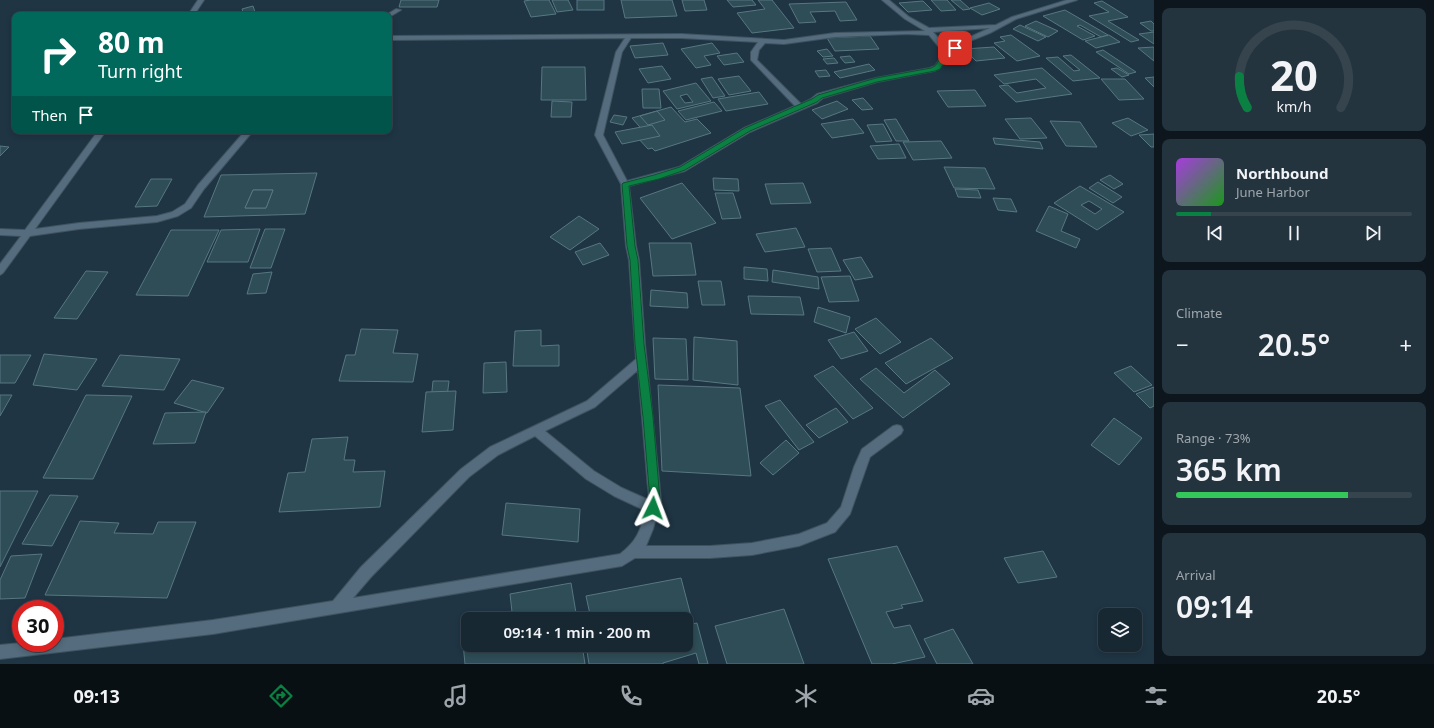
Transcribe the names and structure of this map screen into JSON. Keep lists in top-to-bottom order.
{
  "page": {
    "turn": ["80 m", "Turn right"],
    "then": "Then",
    "song": ["Northbound", "June Harbor"],
    "tile": [
      "Climate",
      ["Range · 73%", "365 km"],
      ["Arrival", "09:14"]
    ],
    "heat": ["−", "20.5°", "+"],
    "limit": "30",
    "trip": "09:14 · 1 min · 200 m",
    "tabs": ["09:13", "20.5°"],
    "gauge": ["20", "km/h"]
  }
}
